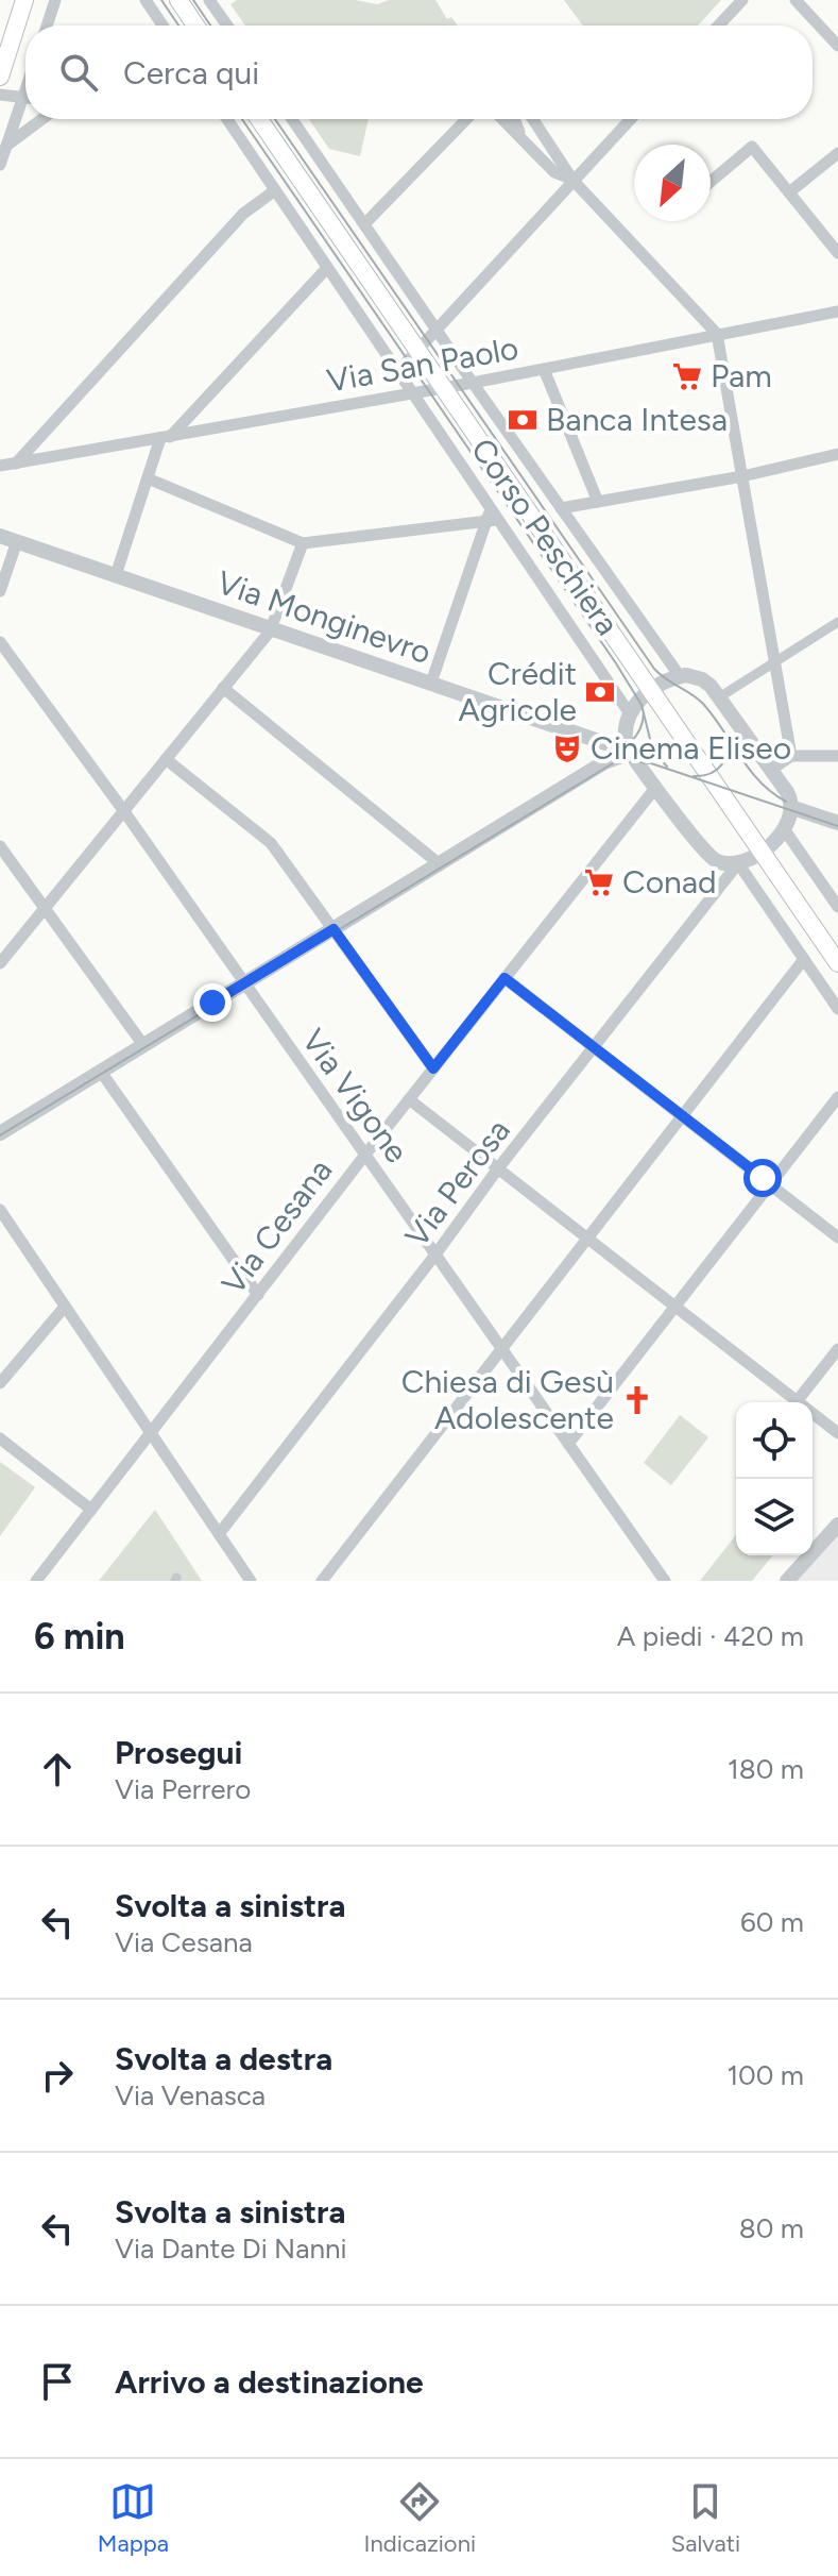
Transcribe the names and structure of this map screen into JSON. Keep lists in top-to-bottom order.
{
  "streets": {
    "main road": ["Corso Peschiera"],
    "street": [
      "Via San Paolo",
      "Via Monginevro",
      "Via Vigone",
      "Via Perosa",
      "Via Cesana"
    ]
  },
  "crossings": [
    ["Via San Paolo", "Corso Peschiera"],
    ["Via Vigone", "Via Perosa"],
    ["Via Vigone", "Via Cesana"]
  ],
  "places": {
    "supermarket": ["Pam", "Conad"],
    "bank": ["Banca Intesa", "Crédit Agricole"],
    "theatre": ["Cinema Eliseo"],
    "church": ["Chiesa di Gesù Adolescente"]
  },
  "north": "bottom left",
  "page": {
    "search": "Cerca qui",
    "heading": ["6 min", "A piedi · 420 m"],
    "list": [
      ["Prosegui", "Via Perrero", "180 m"],
      ["Svolta a sinistra", "Via Cesana", "60 m"],
      ["Svolta a destra", "Via Venasca", "100 m"],
      ["Svolta a sinistra", "Via Dante Di Nanni", "80 m"],
      "Arrivo a destinazione"
    ],
    "nav": ["Mappa", "Indicazioni", "Salvati"]
  }
}
